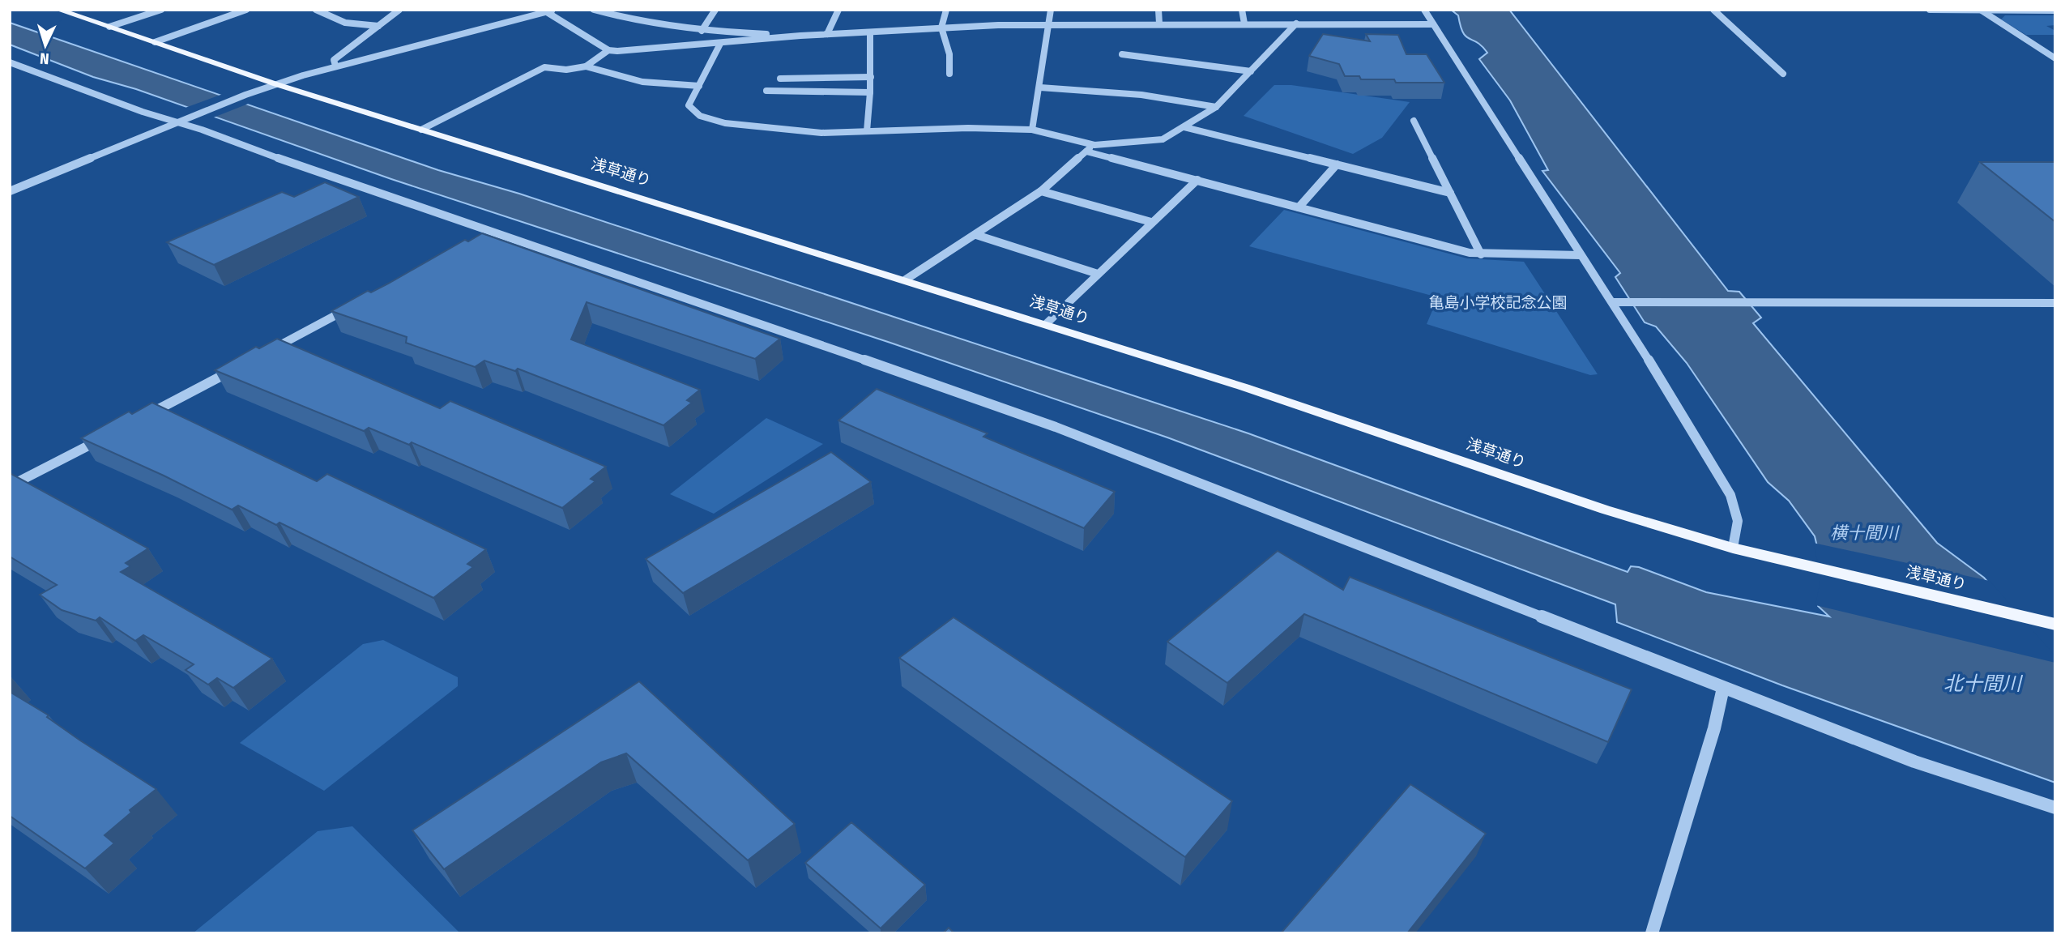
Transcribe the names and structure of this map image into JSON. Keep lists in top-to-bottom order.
{
  "streets": {
    "main road": ["浅草通り"]
  },
  "water": ["横十間川", "北十間川"],
  "parks": ["亀島小学校記念公園"],
  "north": "bottom"
}
